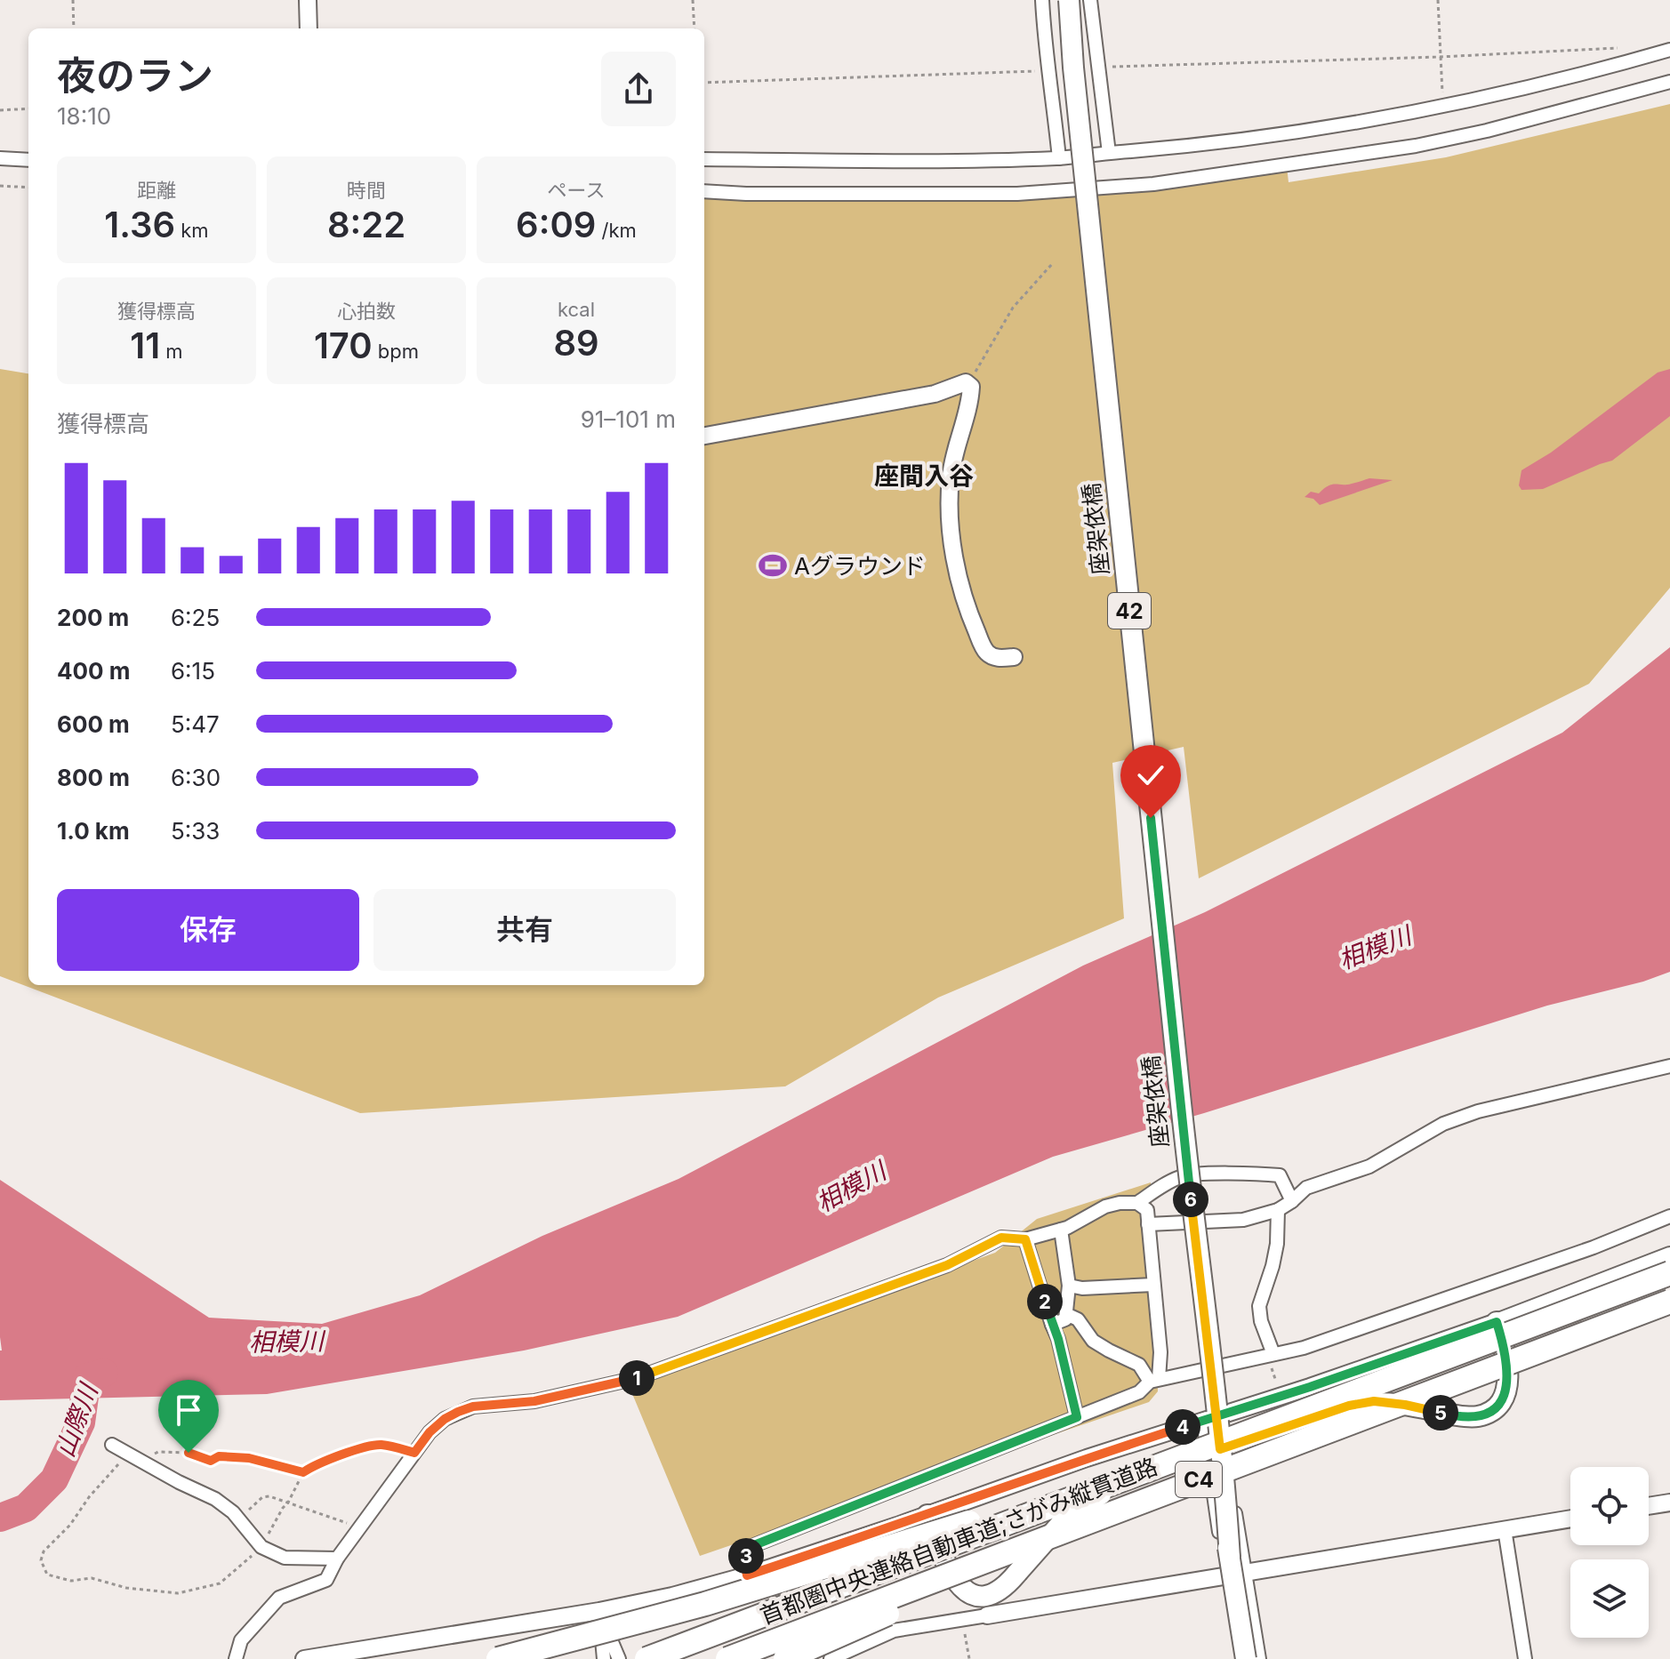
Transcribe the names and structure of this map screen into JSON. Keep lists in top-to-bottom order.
{
  "streets": {
    "highway": ["C4", "首都圏中央連絡自動車道;さがみ縦貫道路"],
    "main road": ["座架依橋", "42"]
  },
  "districts": ["座間入谷"],
  "water": ["相模川", "山際川"],
  "places": {
    "sports": ["Aグラウンド"]
  },
  "page": {
    "heading": ["夜のラン", "18:10"],
    "stats": [
      ["距離", "1.36 km"],
      ["時間", "8:22"],
      ["ペース", "6:09 /km"],
      ["獲得標高", "11 m"],
      ["心拍数", "170 bpm"],
      ["kcal", "89"]
    ],
    "chart": ["獲得標高", "91–101 m"],
    "list": [
      {
        "name": "200 m",
        "note": "6:25"
      },
      {
        "name": "400 m",
        "note": "6:15"
      },
      {
        "name": "600 m",
        "note": "5:47"
      },
      {
        "name": "800 m",
        "note": "6:30"
      },
      {
        "name": "1.0 km",
        "note": "5:33"
      }
    ],
    "buttons": ["保存", "共有"],
    "pins": [
      "6",
      "2",
      "1",
      "5",
      "4",
      "3"
    ]
  }
}
